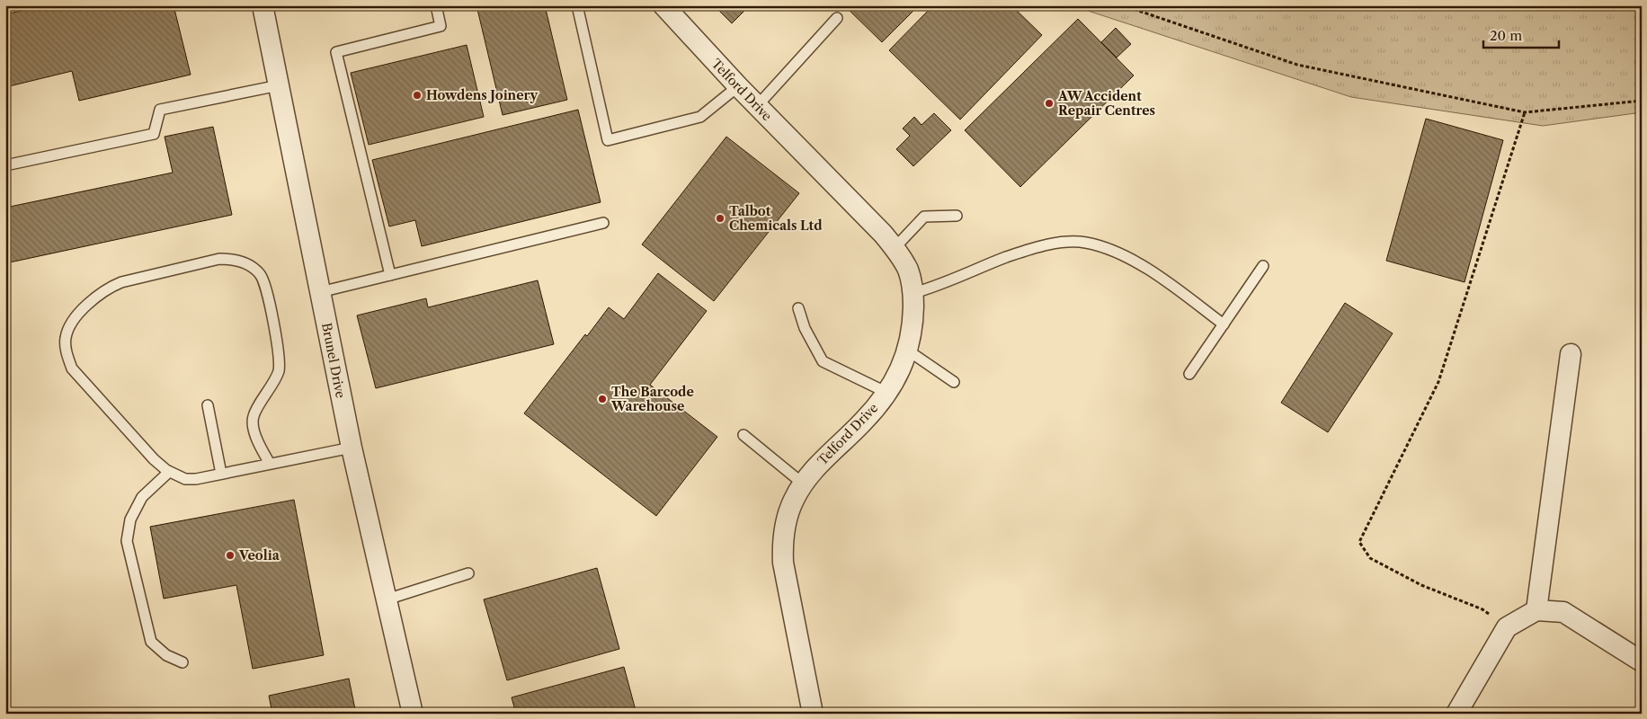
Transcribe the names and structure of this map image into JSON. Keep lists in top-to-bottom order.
{
  "streets": {
    "street": ["Telford Drive", "Brunel Drive"]
  },
  "places": [
    "Howdens Joinery",
    "AW Accident Repair Centres",
    "Talbot Chemicals Ltd",
    "The Barcode Warehouse",
    "Veolia"
  ],
  "scale_bar": "20 m"
}
